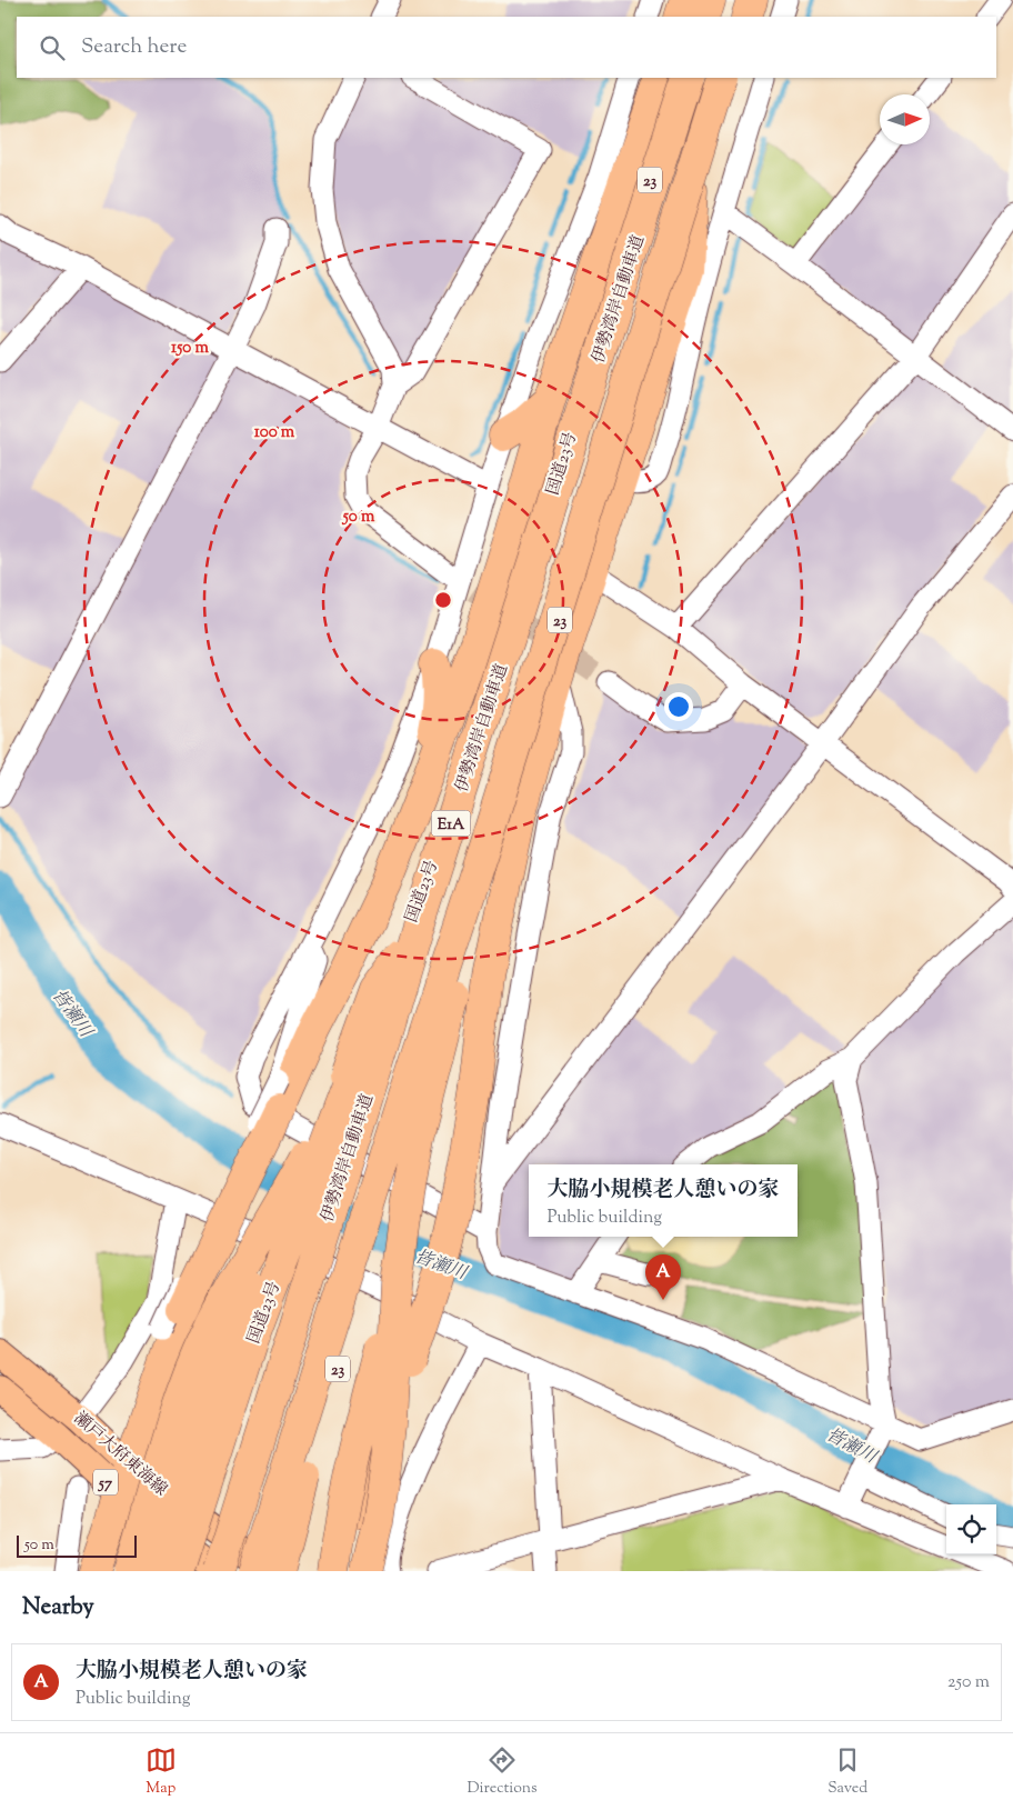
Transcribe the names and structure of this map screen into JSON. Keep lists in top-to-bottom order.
{
  "streets": {
    "highway": [
      "23",
      "伊勢湾岸自動車道",
      "国道23号",
      "E1A"
    ],
    "main road": ["瀬戸大府東海線", "57"]
  },
  "crossings": [
    ["23", "瀬戸大府東海線"],
    ["伊勢湾岸自動車道", "瀬戸大府東海線"]
  ],
  "water": ["皆瀬川"],
  "scale_bar": "50 m",
  "north": "right",
  "page": {
    "search": "Search here",
    "popup": ["大脇小規模老人憩いの家", "Public building"],
    "pins": "A",
    "scale": "50 m",
    "heading": "Nearby",
    "list": [
      {
        "mark": "A",
        "name": "大脇小規模老人憩いの家",
        "note": "Public building",
        "value": "250 m"
      }
    ],
    "nav": ["Map", "Directions", "Saved"]
  },
  "rings": ["150 m", "100 m", "50 m"]
}
